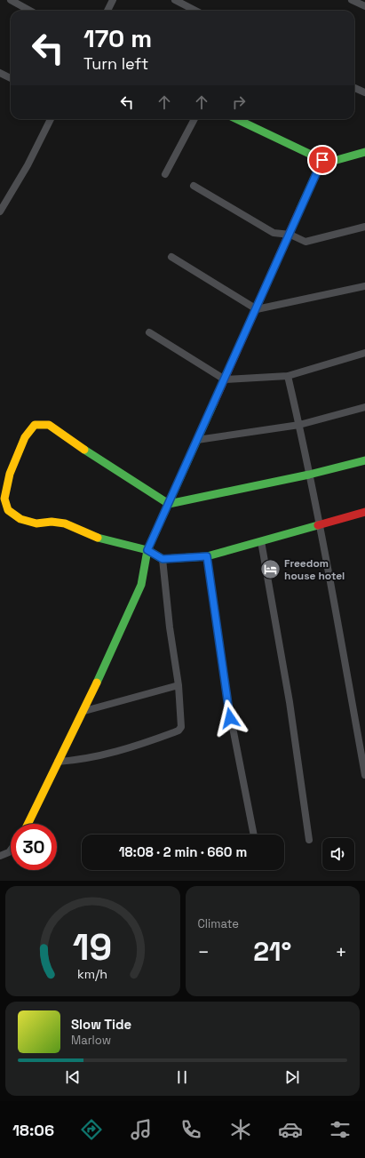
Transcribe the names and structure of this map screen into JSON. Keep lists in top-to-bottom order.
{
  "places": {
    "hotel": ["Freedom house hotel"]
  },
  "page": {
    "turn": ["170 m", "Turn left"],
    "limit": "30",
    "trip": "18:08 · 2 min · 660 m",
    "tile": "Climate",
    "heat": ["−", "21°", "+"],
    "song": ["Slow Tide", "Marlow"],
    "tabs": "18:06",
    "gauge": ["19", "km/h"]
  }
}
